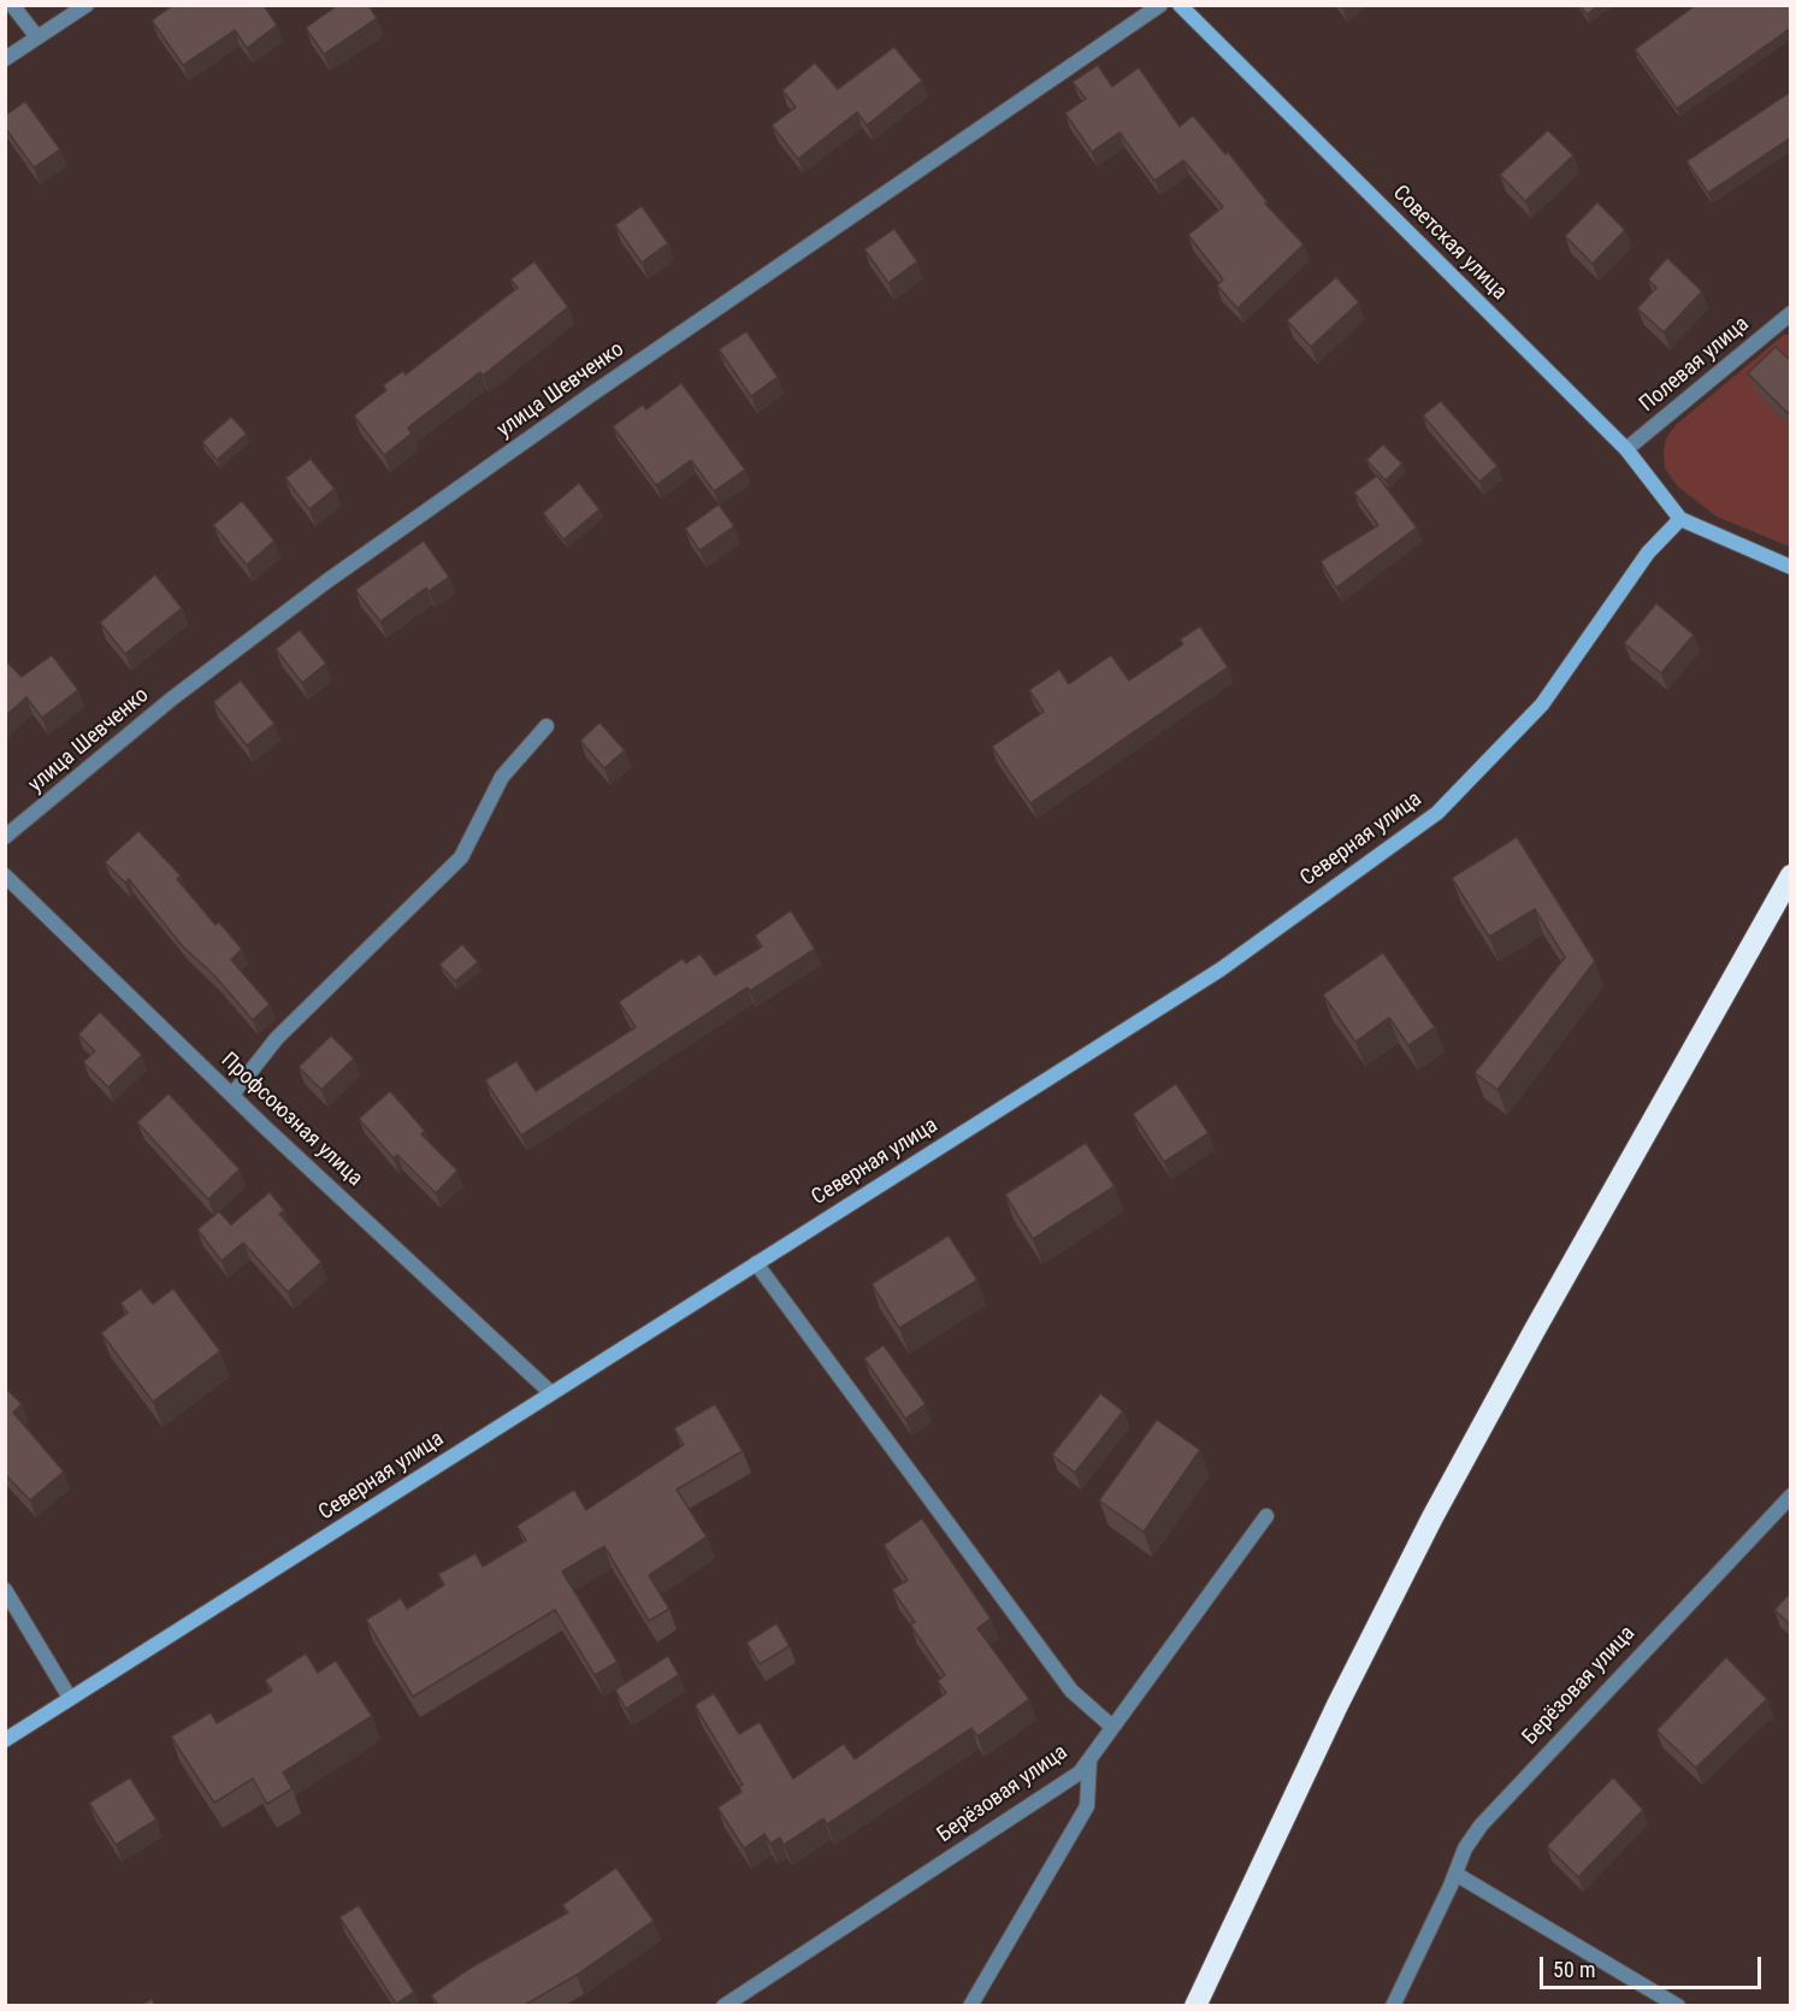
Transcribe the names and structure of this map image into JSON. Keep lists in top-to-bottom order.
{
  "streets": {
    "street": [
      "Советская улица",
      "Полевая улица",
      "улица Шевченко",
      "Северная улица",
      "Профсоюзная улица",
      "Берёзовая улица"
    ]
  },
  "crossings": [
    ["Советская улица", "Полевая улица"],
    ["Советская улица", "Северная улица"],
    ["Северная улица", "Профсоюзная улица"]
  ],
  "scale_bar": "50 m"
}
